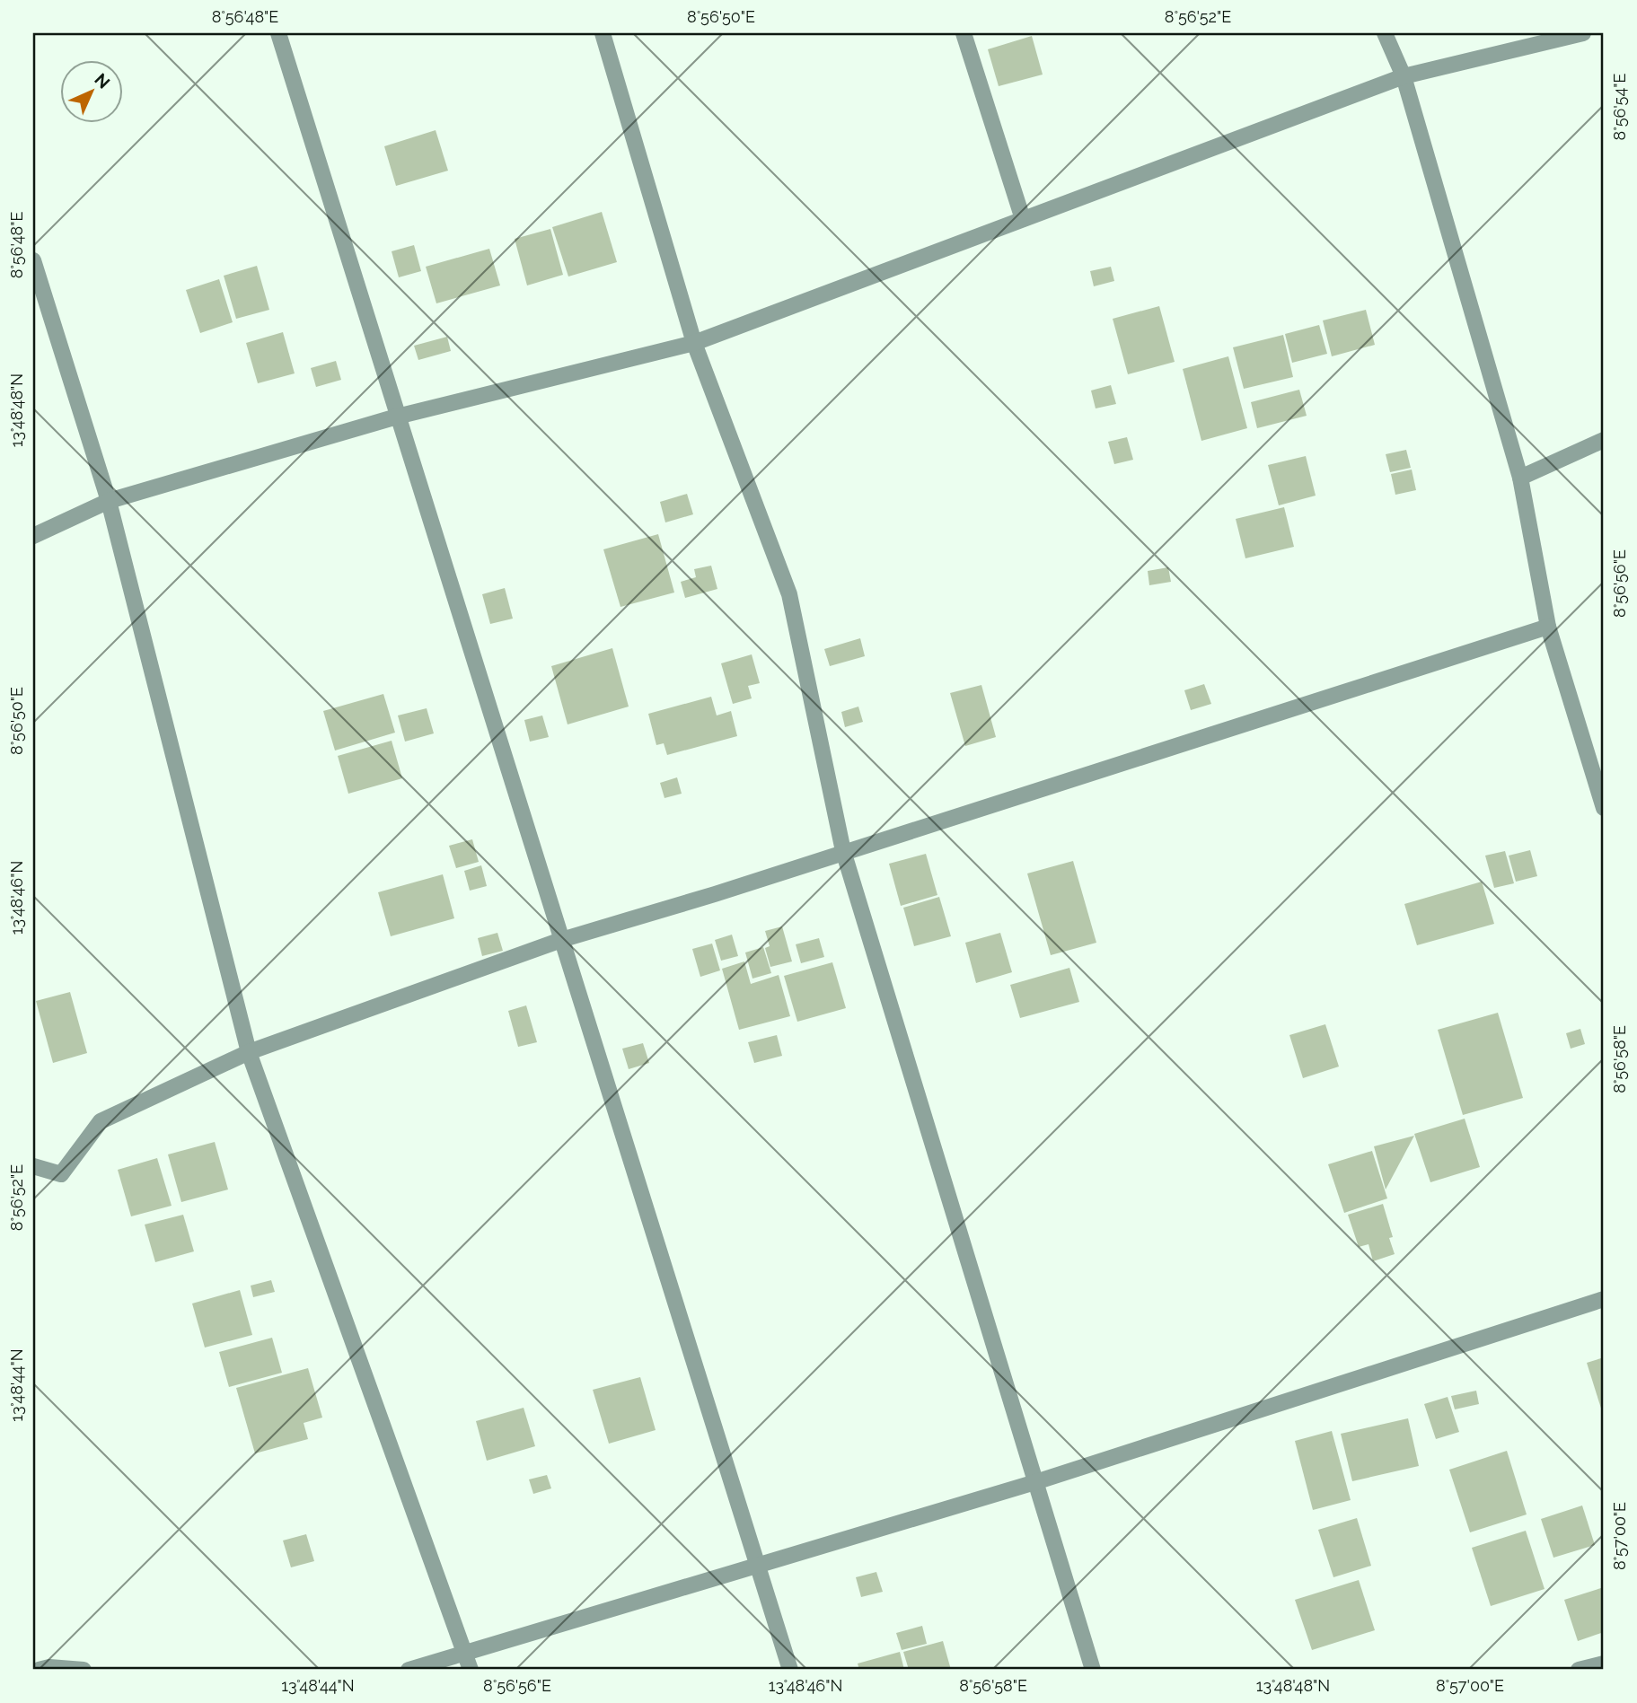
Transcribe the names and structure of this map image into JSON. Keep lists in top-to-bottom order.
{
  "north": "top right",
  "coordinates": [
    "8°56'48\"E",
    "8°56'50\"E",
    "8°56'52\"E",
    "8°56'54\"E",
    "13°48'48\"N",
    "8°56'56\"E",
    "13°48'46\"N",
    "8°56'58\"E",
    "13°48'44\"N",
    "8°57'00\"E"
  ]
}
